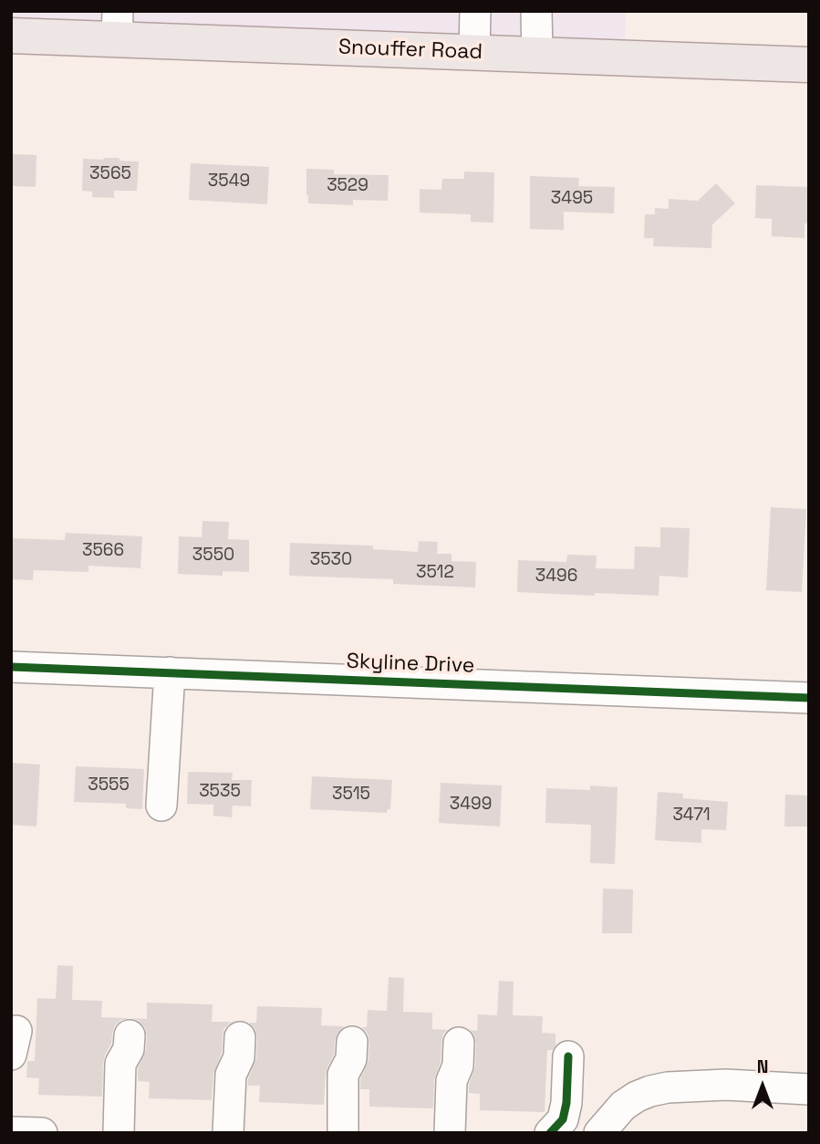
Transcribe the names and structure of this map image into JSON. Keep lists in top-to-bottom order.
{
  "streets": {
    "main road": ["Snouffer Road"],
    "street": ["Skyline Drive"]
  },
  "house_numbers": [
    "3565",
    "3549",
    "3529",
    "3495",
    "3566",
    "3550",
    "3530",
    "3512",
    "3496",
    "3555",
    "3535",
    "3515",
    "3499",
    "3471"
  ],
  "north": "top"
}
